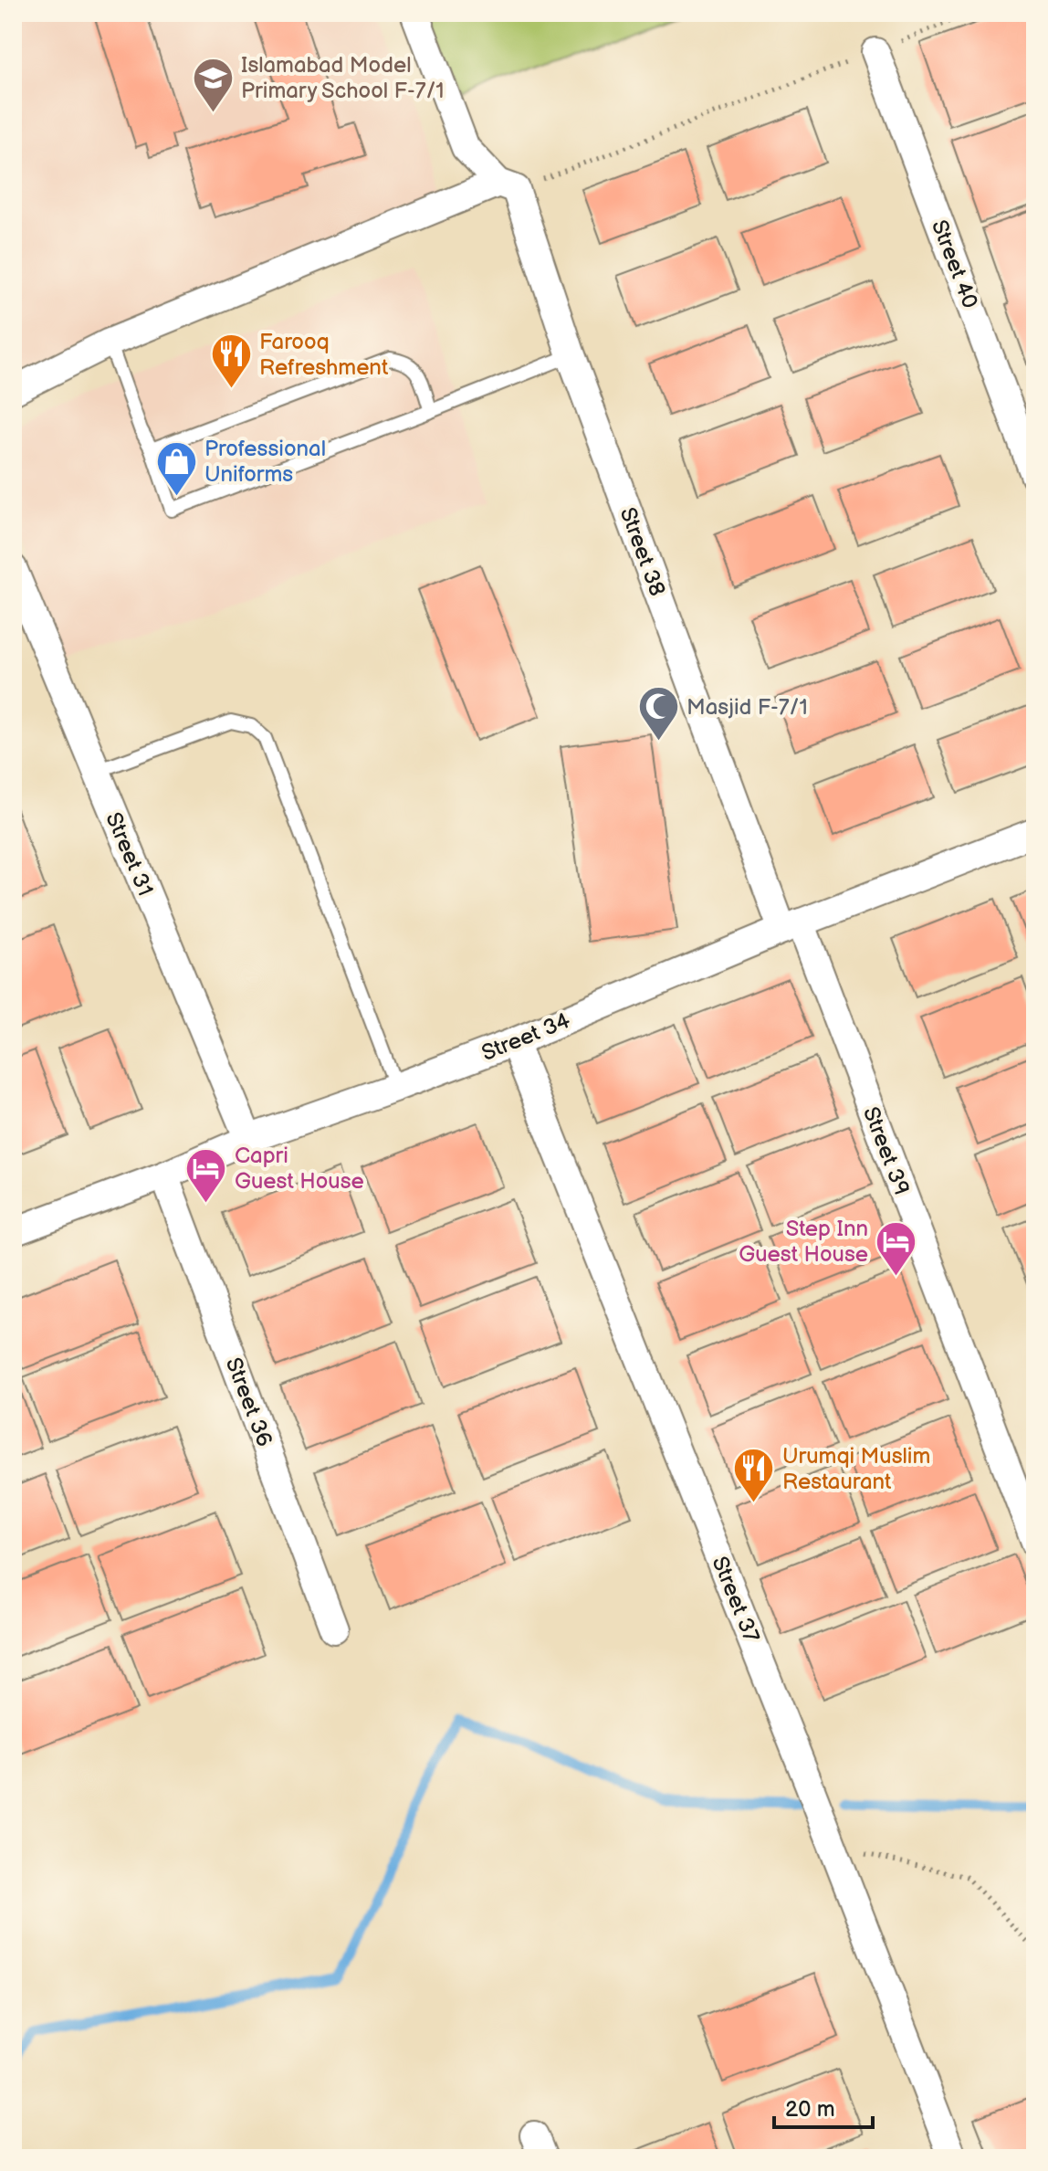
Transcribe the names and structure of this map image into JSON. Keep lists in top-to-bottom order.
{
  "streets": {
    "street": [
      "Street 40",
      "Street 38",
      "Street 31",
      "Street 34",
      "Street 39",
      "Street 36",
      "Street 37"
    ]
  },
  "crossings": [
    ["Street 38", "Street 34"],
    ["Street 38", "Street 39"],
    ["Street 31", "Street 34"],
    ["Street 34", "Street 39"],
    ["Street 34", "Street 36"],
    ["Street 34", "Street 37"]
  ],
  "places": {
    "school or university": ["Islamabad Model Primary School F-7/1"],
    "restaurant": ["Farooq Refreshment", "Urumqi Muslim Restaurant"],
    "shop": ["Professional Uniforms"],
    "mosque": ["Masjid F-7/1"],
    "hotel": ["Capri Guest House", "Step Inn Guest House"]
  },
  "scale_bar": "20 m"
}
